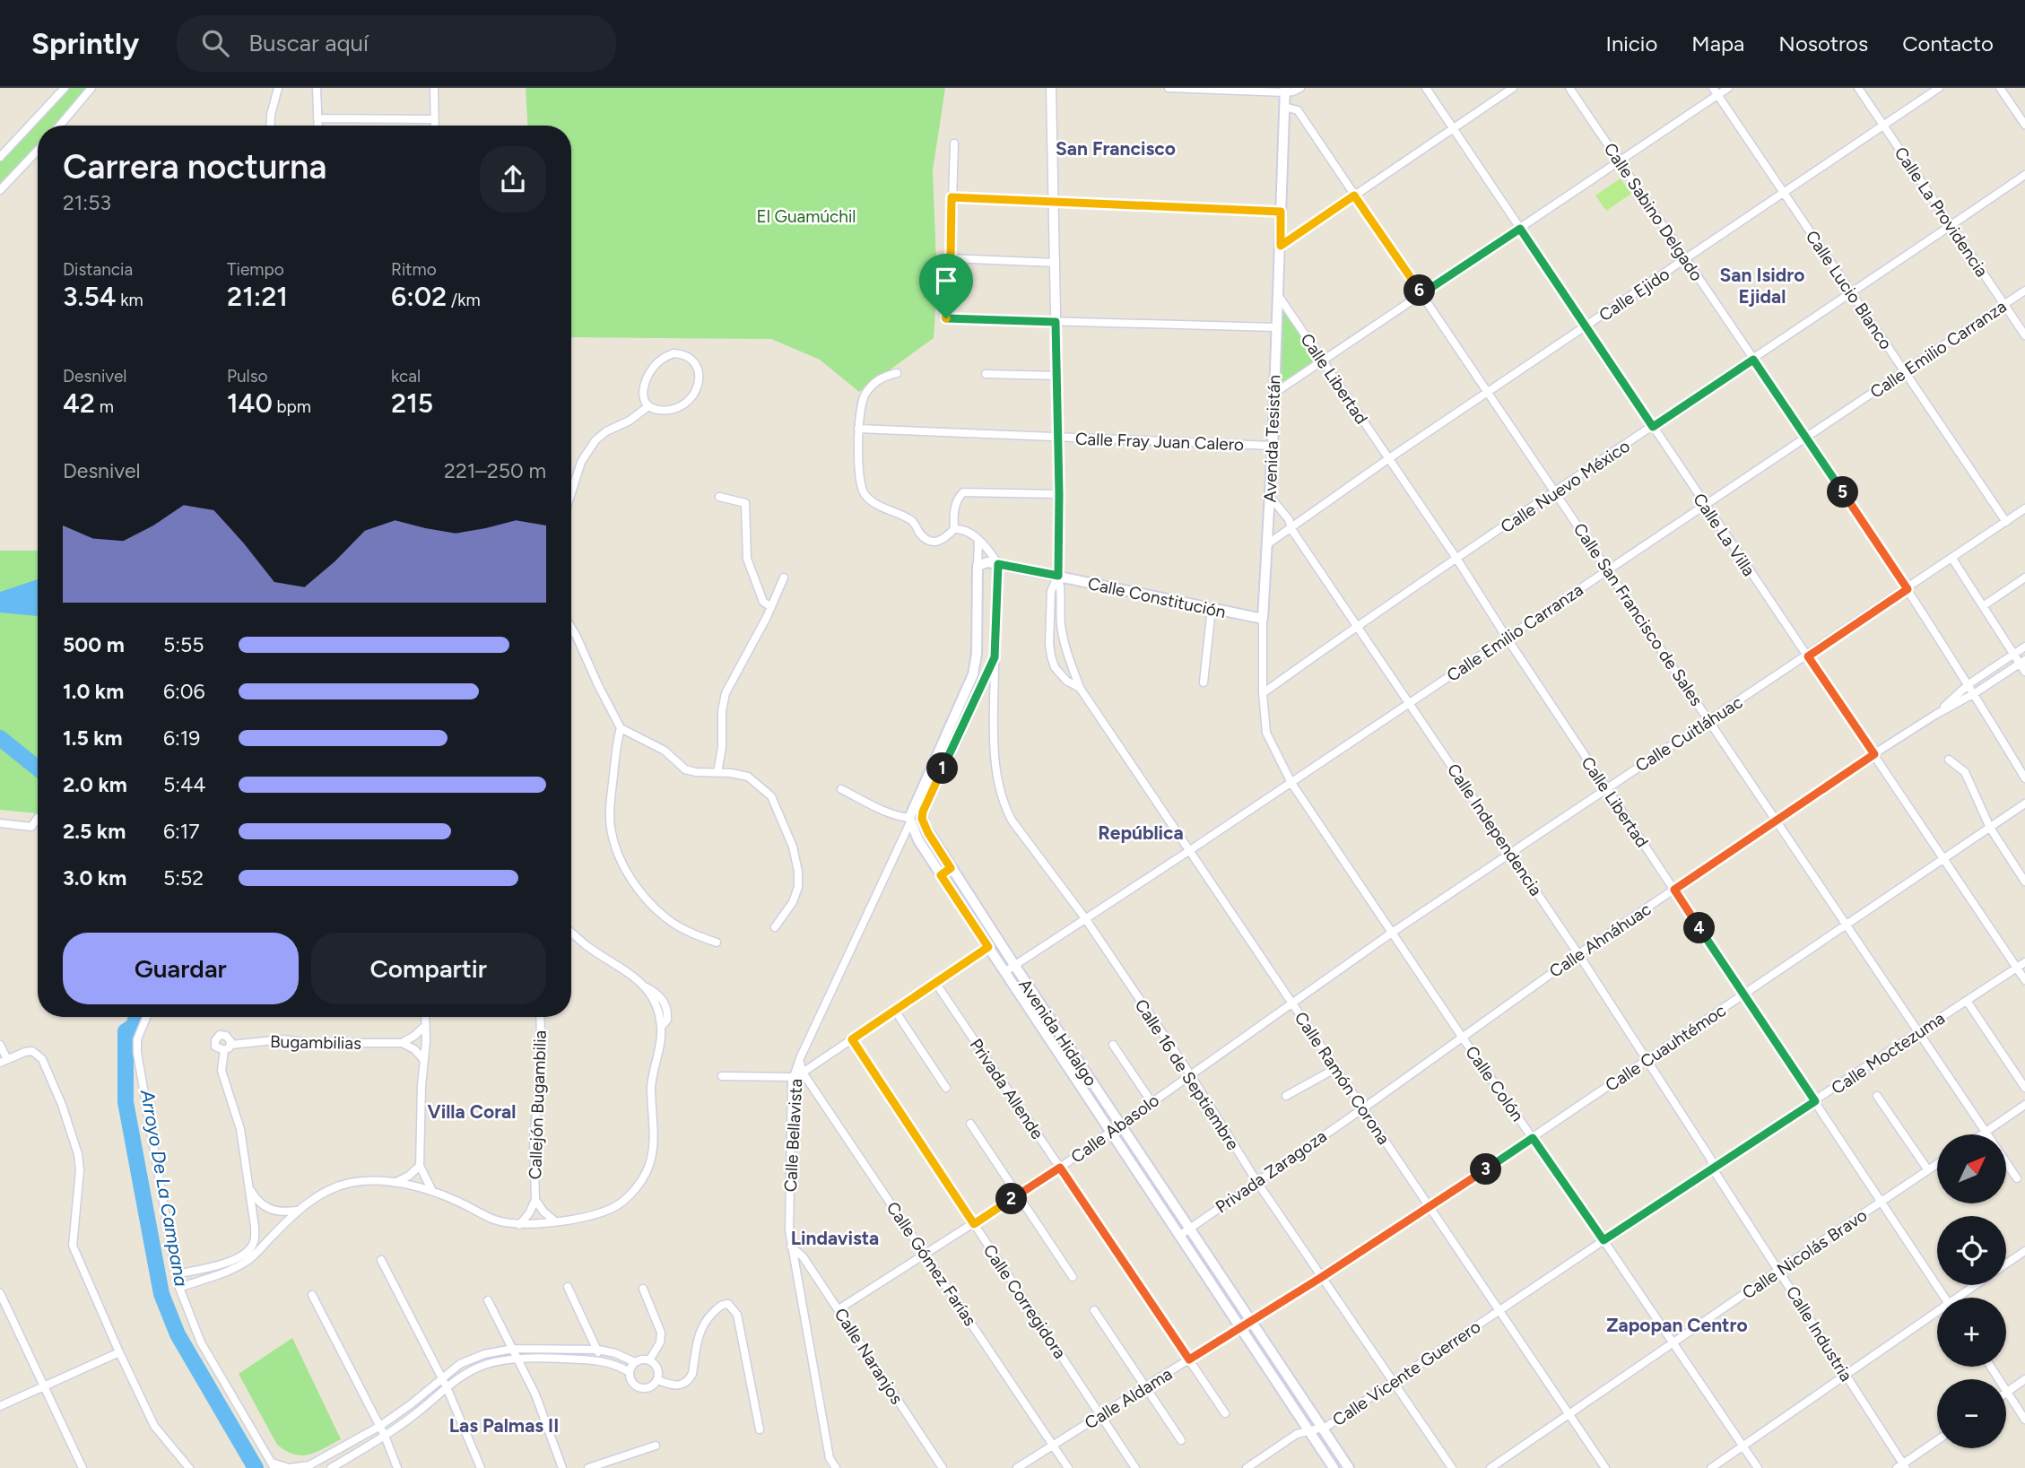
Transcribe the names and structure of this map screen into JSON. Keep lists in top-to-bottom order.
{
  "streets": {
    "main road": ["Avenida Tesistán", "Calle Constitución", "Avenida Hidalgo"],
    "street": [
      "Calle Sabino Delgado",
      "Calle La Providencia",
      "Calle Lucio Blanco",
      "Calle Ejido",
      "Calle Emilio Carranza",
      "Calle Libertad",
      "Calle Fray Juan Calero",
      "Calle Nuevo México",
      "Calle La Villa",
      "Calle San Francisco de Sales",
      "Calle Cuitláhuac",
      "Calle Independencia",
      "Calle Ahnáhuac",
      "Bugambilias",
      "Calle Cuauhtémoc",
      "Calle Moctezuma",
      "Calle 16 de Septiembre",
      "Calle Ramón Corona",
      "Calle Colón",
      "Privada Allende",
      "Callejón Bugambilia",
      "Calle Abasolo",
      "Calle Bellavista",
      "Privada Zaragoza",
      "Calle Nicolás Bravo",
      "Calle Gómez Farías",
      "Calle Corregidora",
      "Calle Industria",
      "Calle Naranjos",
      "Calle Vicente Guerrero",
      "Calle Aldama"
    ]
  },
  "crossings": [
    ["Calle Sabino Delgado", "Calle Ejido"],
    ["Calle Sabino Delgado", "Calle Emilio Carranza"],
    ["Calle Sabino Delgado", "Calle Nuevo México"],
    ["Calle Sabino Delgado", "Calle Cuitláhuac"],
    ["Calle Sabino Delgado", "Calle Ahnáhuac"],
    ["Calle La Providencia", "Calle Ejido"],
    ["Calle La Providencia", "Calle Emilio Carranza"],
    ["Calle La Providencia", "Calle Nuevo México"],
    ["Calle Lucio Blanco", "Calle Ejido"],
    ["Calle Lucio Blanco", "Calle Emilio Carranza"],
    ["Calle Lucio Blanco", "Calle Nuevo México"],
    ["Calle Lucio Blanco", "Calle Cuitláhuac"],
    ["Calle Ejido", "Calle Libertad"],
    ["Calle Ejido", "Avenida Tesistán"],
    ["Calle Ejido", "Calle La Villa"],
    ["Calle Ejido", "Calle San Francisco de Sales"],
    ["Calle Ejido", "Calle Independencia"],
    ["Calle Emilio Carranza", "Calle Libertad"],
    ["Calle Emilio Carranza", "Avenida Tesistán"],
    ["Calle Emilio Carranza", "Calle La Villa"],
    ["Calle Emilio Carranza", "Calle San Francisco de Sales"],
    ["Calle Emilio Carranza", "Calle Independencia"],
    ["Calle Emilio Carranza", "Avenida Hidalgo"],
    ["Calle Emilio Carranza", "Calle 16 de Septiembre"],
    ["Calle Emilio Carranza", "Calle Ramón Corona"],
    ["Calle Emilio Carranza", "Calle Colón"],
    ["Calle Libertad", "Avenida Tesistán"],
    ["Calle Libertad", "Calle Nuevo México"],
    ["Calle Libertad", "Calle Cuitláhuac"],
    ["Calle Libertad", "Calle Ahnáhuac"],
    ["Calle Libertad", "Calle Cuauhtémoc"],
    ["Calle Libertad", "Calle Moctezuma"],
    ["Calle Libertad", "Calle Nicolás Bravo"],
    ["Avenida Tesistán", "Calle Fray Juan Calero"],
    ["Avenida Tesistán", "Calle Nuevo México"],
    ["Avenida Tesistán", "Calle Constitución"],
    ["Avenida Tesistán", "Calle San Francisco de Sales"],
    ["Avenida Tesistán", "Calle Independencia"],
    ["Avenida Tesistán", "Calle Colón"],
    ["Calle Nuevo México", "Calle La Villa"],
    ["Calle Nuevo México", "Calle San Francisco de Sales"],
    ["Calle Nuevo México", "Calle Independencia"],
    ["Calle La Villa", "Calle Cuitláhuac"],
    ["Calle La Villa", "Calle Ahnáhuac"],
    ["Calle La Villa", "Calle Cuauhtémoc"],
    ["Calle La Villa", "Calle Moctezuma"],
    ["Calle Constitución", "Avenida Hidalgo"],
    ["Calle Constitución", "Calle Ramón Corona"],
    ["Calle San Francisco de Sales", "Calle Cuitláhuac"],
    ["Calle San Francisco de Sales", "Calle Ahnáhuac"],
    ["Calle San Francisco de Sales", "Calle Cuauhtémoc"],
    ["Calle San Francisco de Sales", "Calle Moctezuma"],
    ["Calle Cuitláhuac", "Calle Independencia"],
    ["Calle Cuitláhuac", "Calle Ramón Corona"],
    ["Calle Cuitláhuac", "Calle Colón"],
    ["Calle Cuitláhuac", "Calle Abasolo"],
    ["Calle Independencia", "Calle Ahnáhuac"],
    ["Calle Independencia", "Calle Cuauhtémoc"],
    ["Calle Independencia", "Calle Moctezuma"],
    ["Calle Independencia", "Calle Industria"],
    ["Calle Ahnáhuac", "Calle Ramón Corona"],
    ["Calle Ahnáhuac", "Calle Colón"],
    ["Calle Ahnáhuac", "Privada Zaragoza"],
    ["Avenida Hidalgo", "Calle 16 de Septiembre"],
    ["Avenida Hidalgo", "Calle Abasolo"],
    ["Avenida Hidalgo", "Calle Bellavista"],
    ["Avenida Hidalgo", "Privada Zaragoza"],
    ["Avenida Hidalgo", "Calle Vicente Guerrero"],
    ["Avenida Hidalgo", "Calle Aldama"],
    ["Calle Cuauhtémoc", "Calle Ramón Corona"],
    ["Calle Cuauhtémoc", "Calle Colón"],
    ["Calle Cuauhtémoc", "Calle Aldama"],
    ["Calle Moctezuma", "Calle Ramón Corona"],
    ["Calle Moctezuma", "Calle Colón"],
    ["Calle Moctezuma", "Calle Industria"],
    ["Calle Moctezuma", "Calle Vicente Guerrero"],
    ["Calle 16 de Septiembre", "Calle Abasolo"],
    ["Calle 16 de Septiembre", "Privada Zaragoza"],
    ["Calle 16 de Septiembre", "Calle Vicente Guerrero"],
    ["Calle 16 de Septiembre", "Calle Aldama"],
    ["Calle Ramón Corona", "Calle Abasolo"],
    ["Calle Ramón Corona", "Privada Zaragoza"],
    ["Calle Ramón Corona", "Calle Nicolás Bravo"],
    ["Calle Ramón Corona", "Calle Vicente Guerrero"],
    ["Calle Ramón Corona", "Calle Aldama"],
    ["Calle Colón", "Calle Nicolás Bravo"],
    ["Privada Allende", "Calle Abasolo"],
    ["Privada Allende", "Calle Aldama"],
    ["Calle Abasolo", "Calle Gómez Farías"],
    ["Calle Abasolo", "Calle Corregidora"],
    ["Calle Abasolo", "Calle Naranjos"],
    ["Calle Bellavista", "Calle Gómez Farías"],
    ["Calle Bellavista", "Calle Naranjos"],
    ["Calle Nicolás Bravo", "Calle Industria"],
    ["Calle Gómez Farías", "Calle Aldama"],
    ["Calle Corregidora", "Calle Aldama"]
  ],
  "districts": [
    "San Francisco",
    "San Isidro Ejidal",
    "República",
    "Villa Coral",
    "Lindavista",
    "Zapopan Centro",
    "Las Palmas II"
  ],
  "water": ["Arroyo De La Campana"],
  "parks": ["El Guamúchil"],
  "north": "top right",
  "page": {
    "header": "Sprintly",
    "search": "Buscar aquí",
    "nav": [
      "Inicio",
      "Mapa",
      "Nosotros",
      "Contacto"
    ],
    "heading": ["Carrera nocturna", "21:53"],
    "stats": [
      ["Distancia", "3.54 km"],
      ["Tiempo", "21:21"],
      ["Ritmo", "6:02 /km"],
      ["Desnivel", "42 m"],
      ["Pulso", "140 bpm"],
      ["kcal", "215"]
    ],
    "pins": [
      "6",
      "5",
      "1",
      "4",
      "3",
      "2"
    ],
    "chart": ["Desnivel", "221–250 m"],
    "list": [
      {
        "name": "500 m",
        "note": "5:55"
      },
      {
        "name": "1.0 km",
        "note": "6:06"
      },
      {
        "name": "1.5 km",
        "note": "6:19"
      },
      {
        "name": "2.0 km",
        "note": "5:44"
      },
      {
        "name": "2.5 km",
        "note": "6:17"
      },
      {
        "name": "3.0 km",
        "note": "5:52"
      }
    ],
    "buttons": ["Guardar", "Compartir"],
    "map_buttons": ["+", "−"]
  }
}
